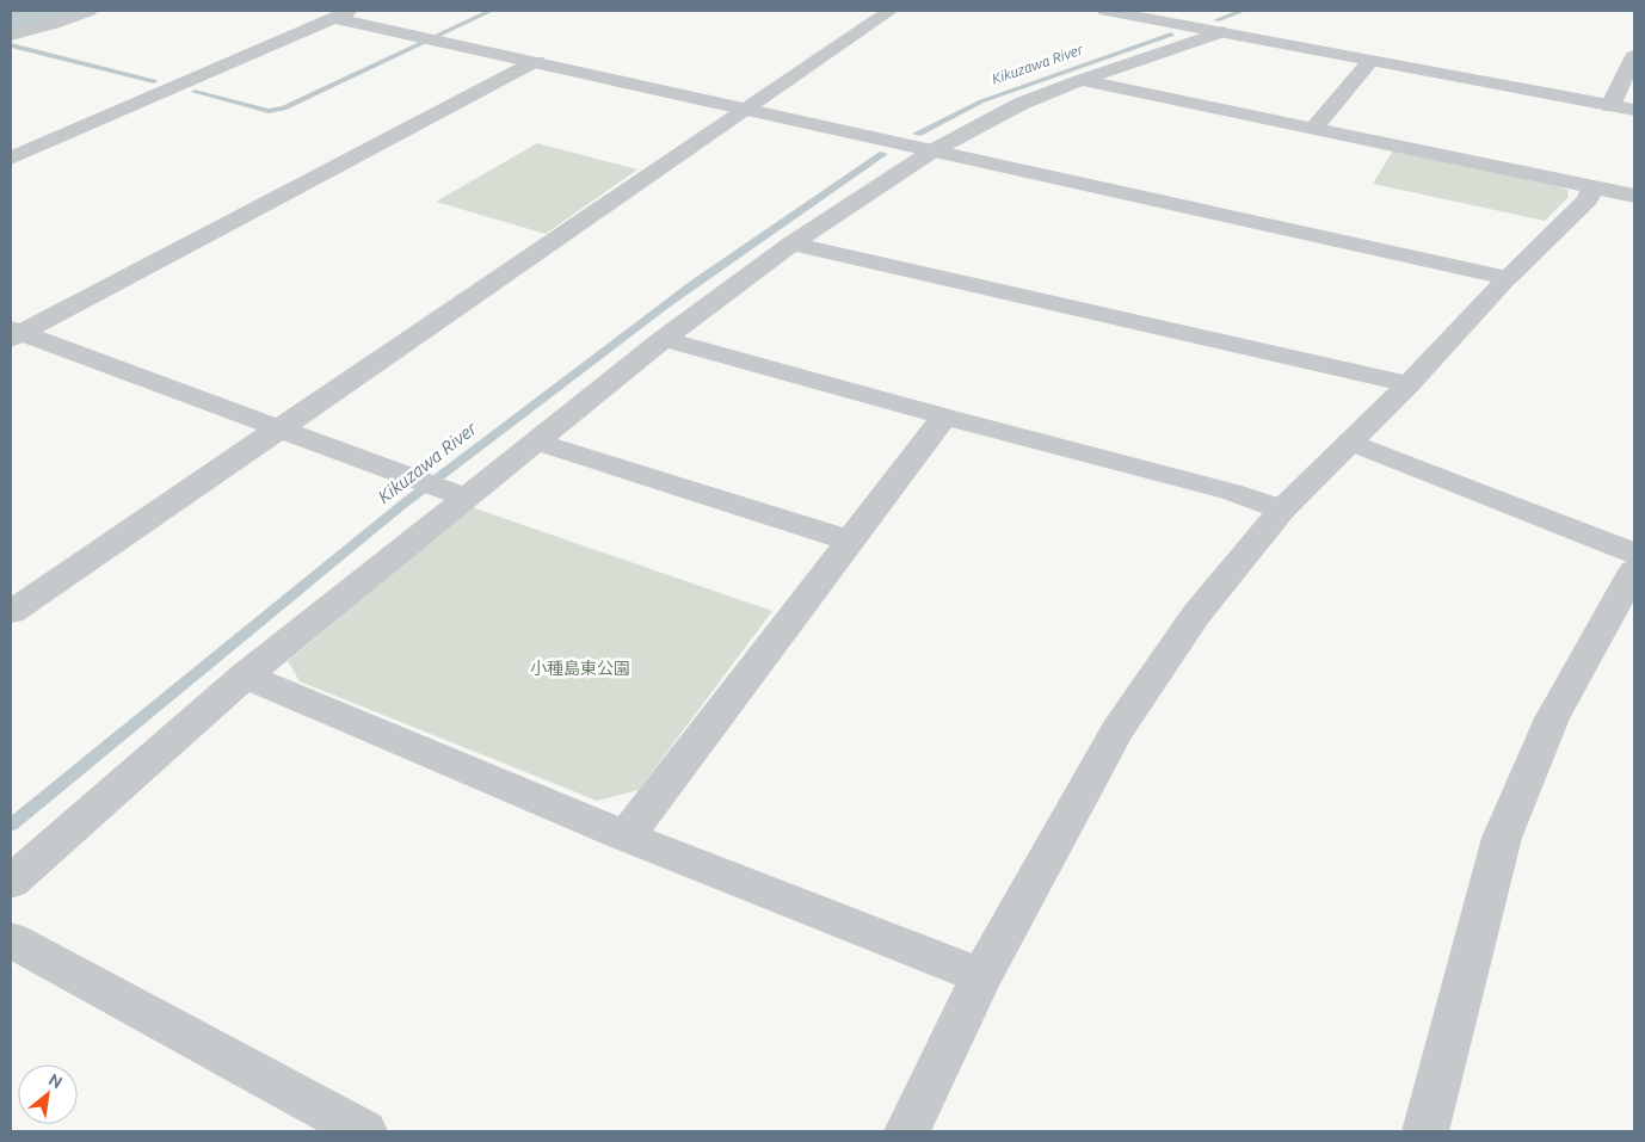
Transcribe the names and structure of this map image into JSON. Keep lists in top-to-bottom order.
{
  "water": ["Kikuzawa River"],
  "parks": ["小種島東公園"],
  "north": "top right"
}
